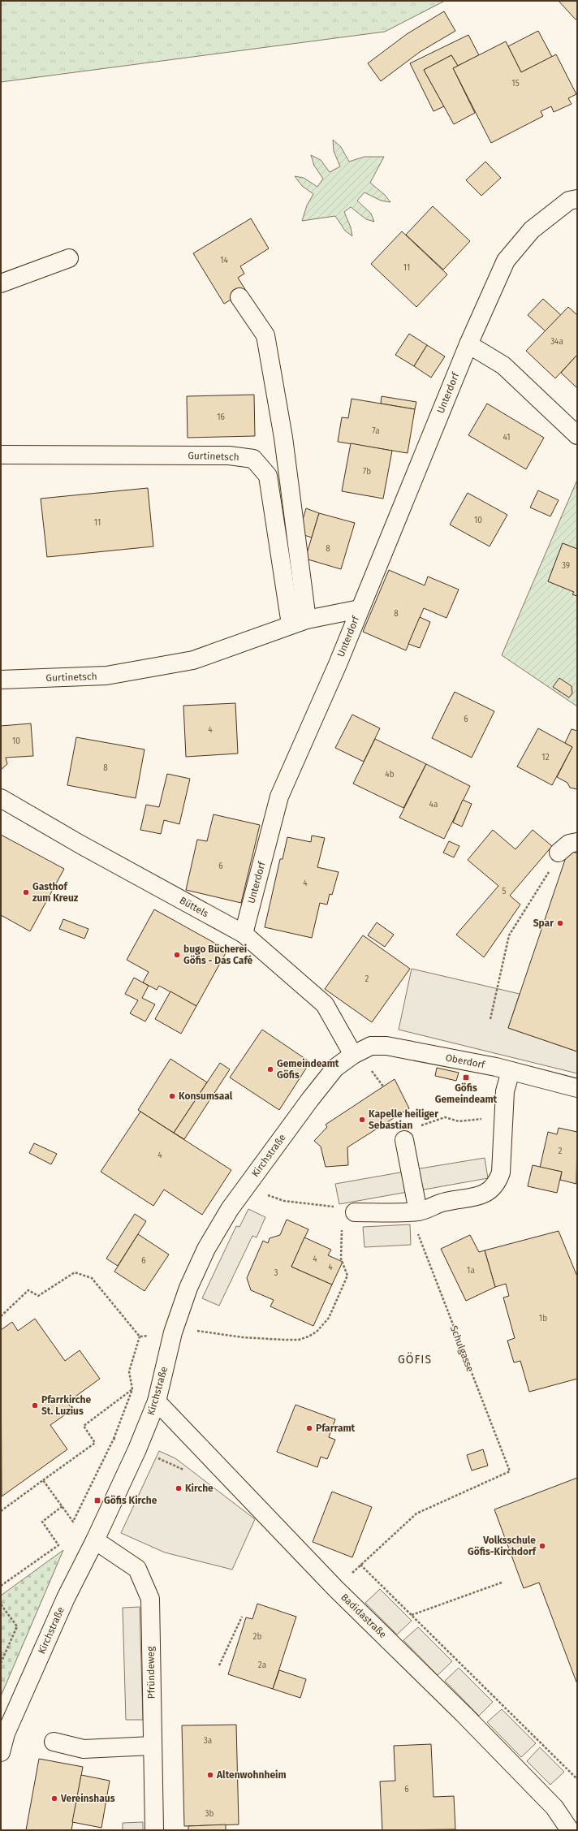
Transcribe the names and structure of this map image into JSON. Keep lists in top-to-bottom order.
{
  "streets": {
    "street": [
      "Unterdorf",
      "Gurtinetsch",
      "Büttels",
      "Oberdorf",
      "Kirchstraße",
      "Badidastraße",
      "Pfründeweg"
    ],
    "path": ["Schulgasse"]
  },
  "crossings": [
    ["Unterdorf", "Gurtinetsch"],
    ["Unterdorf", "Büttels"],
    ["Büttels", "Oberdorf"],
    ["Büttels", "Kirchstraße"],
    ["Oberdorf", "Kirchstraße"],
    ["Kirchstraße", "Badidastraße"],
    ["Kirchstraße", "Pfründeweg"],
    ["Schulgasse", "Badidastraße"]
  ],
  "districts": ["GÖFIS"],
  "places": {
    "other": [
      "Gasthof zum Kreuz",
      "Spar",
      "bugo Bücherei Göfis - Das Café",
      "Gemeindeamt Göfis",
      "Konsumsaal",
      "Kapelle heiliger Sebastian",
      "Pfarrkirche St. Luzius",
      "Pfarramt",
      "Kirche",
      "Volksschule Göfis-Kirchdorf",
      "Altenwohnheim",
      "Vereinshaus"
    ],
    "transit": ["Göfis Gemeindeamt", "Göfis Kirche"]
  },
  "house_numbers": [
    "15",
    "14",
    "11",
    "34a",
    "16",
    "7a",
    "41",
    "7b",
    "10",
    "11",
    "8",
    "39",
    "8",
    "6",
    "4",
    "10",
    "12",
    "8",
    "4b",
    "4a",
    "6",
    "4",
    "5",
    "2",
    "2",
    "4",
    "4",
    "6",
    "4",
    "1a",
    "3",
    "1b",
    "2b",
    "2a",
    "3a",
    "6",
    "3b"
  ]
}
